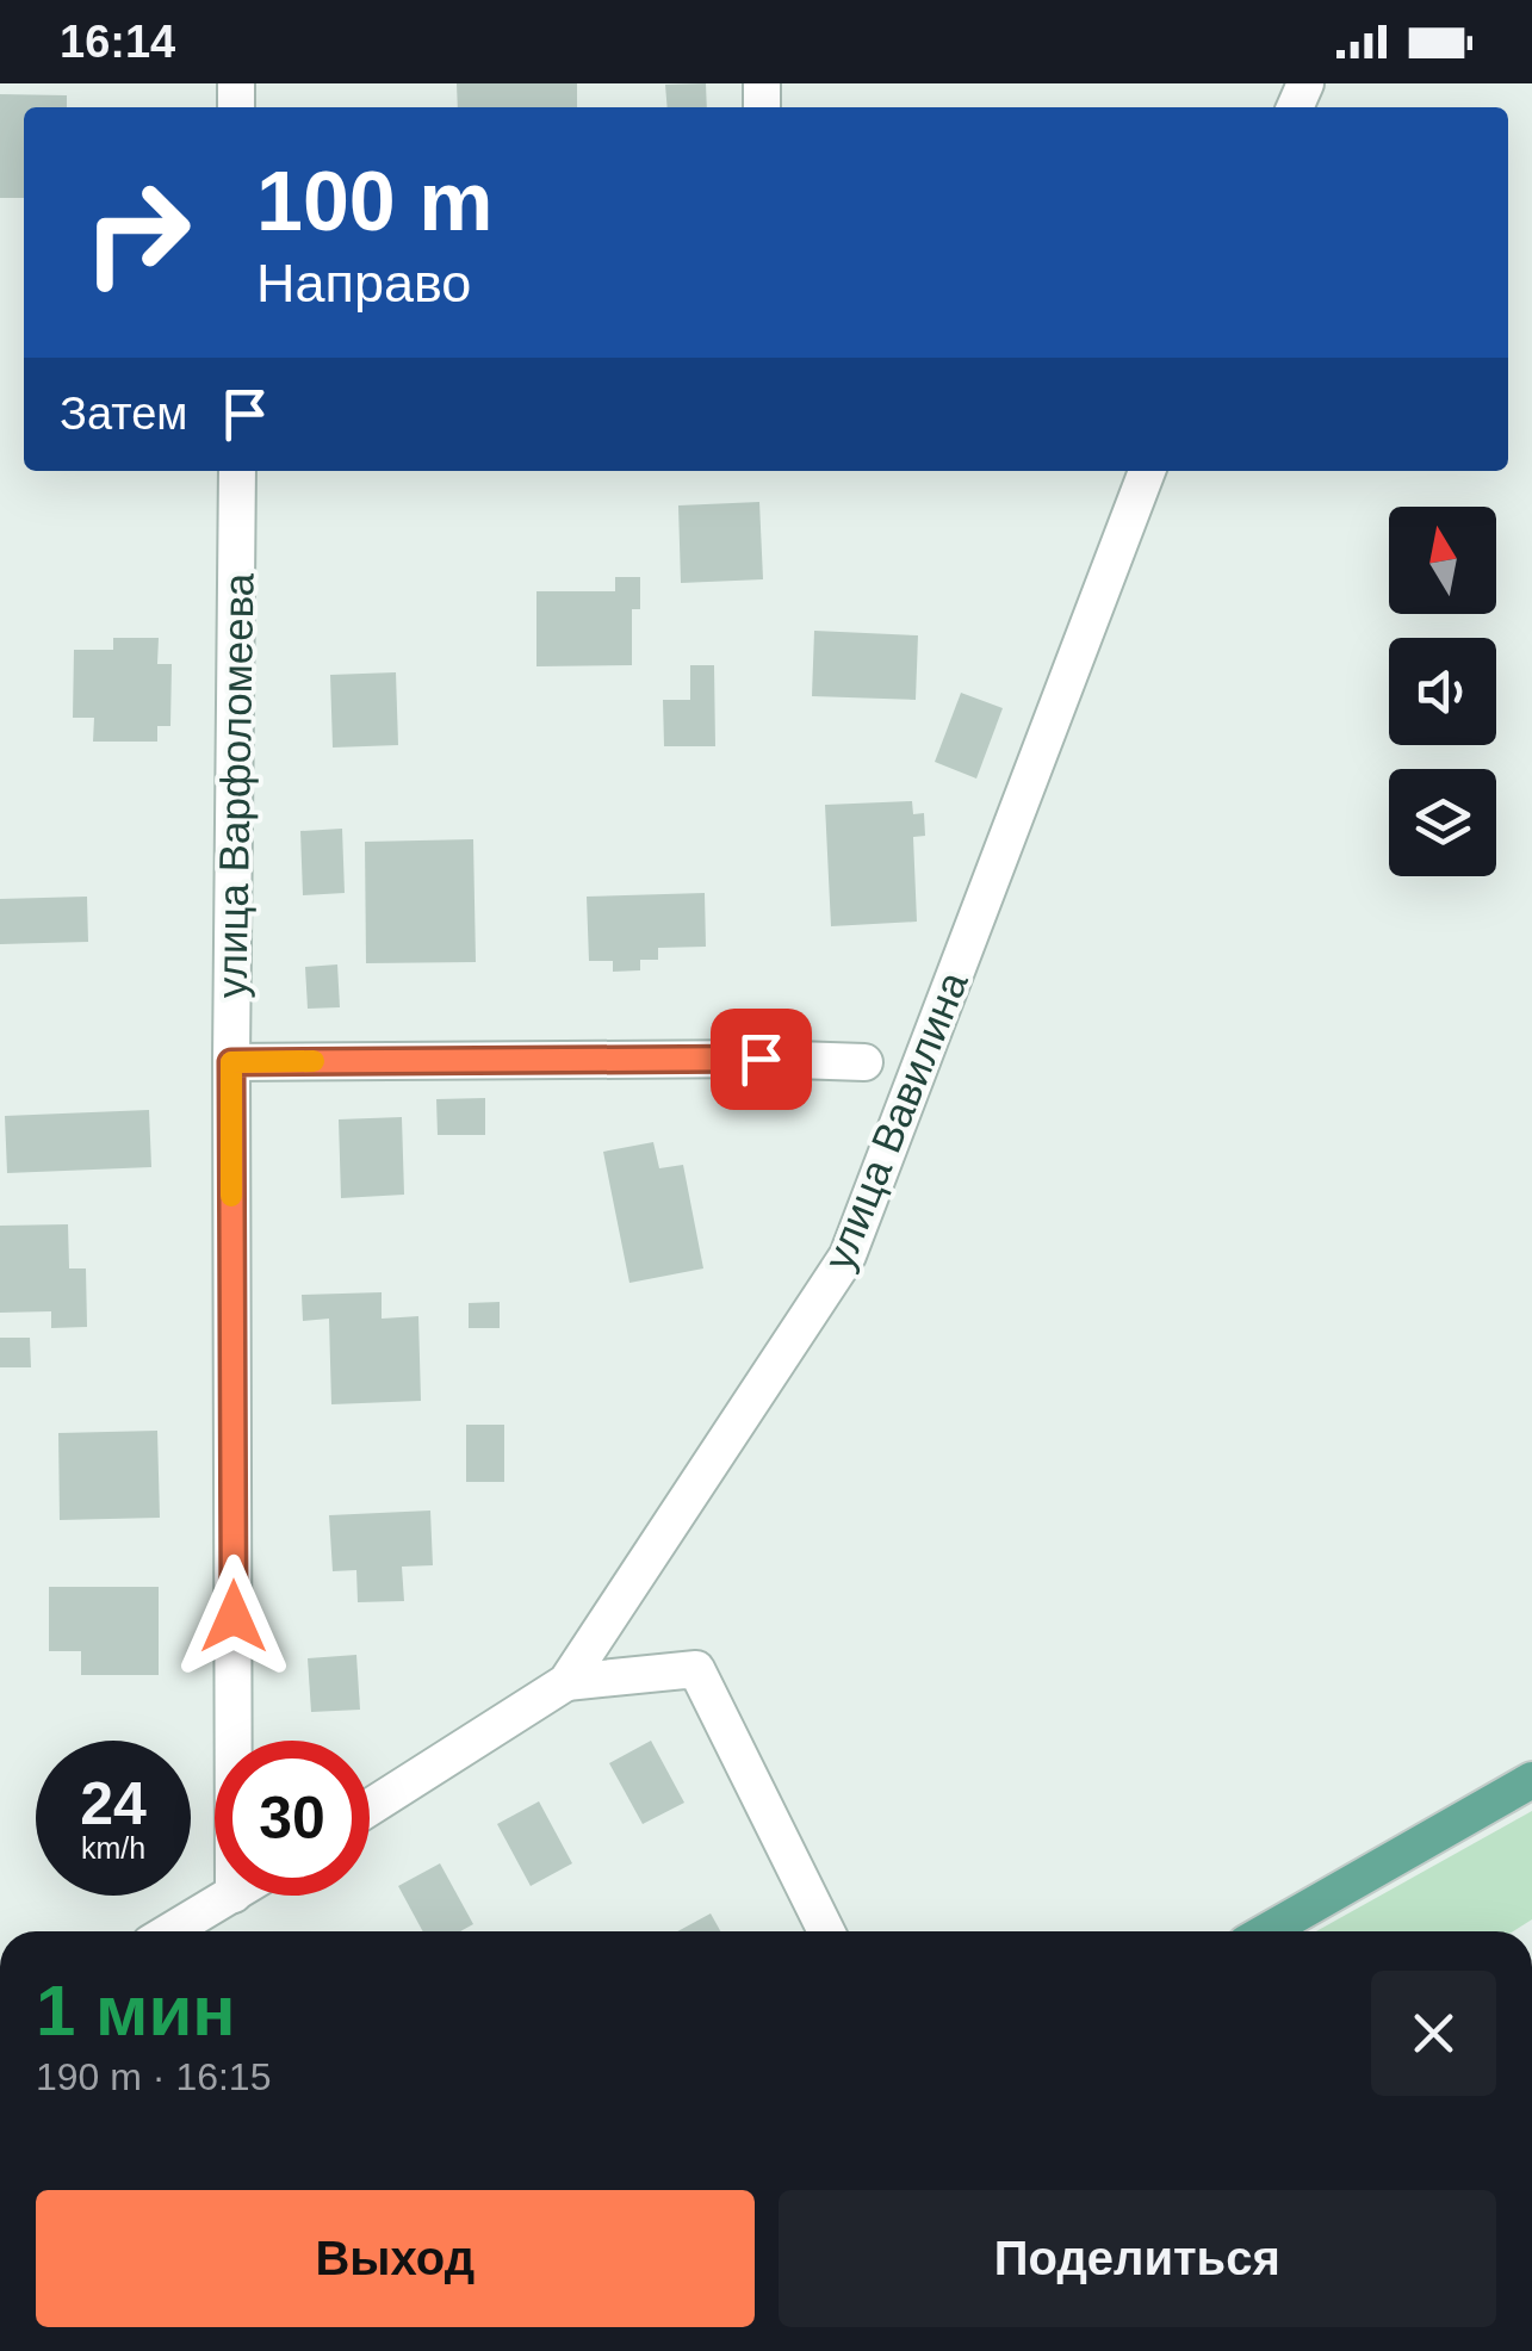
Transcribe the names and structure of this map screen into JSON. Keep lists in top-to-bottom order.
{
  "streets": {
    "street": ["улица Варфоломеева", "улица Вавилина"]
  },
  "north": "top",
  "page": {
    "status": "16:14",
    "turn": ["100 m", "Направо"],
    "then": "Затем",
    "speed": "24 km/h",
    "limit": "30",
    "heading": ["1 мин", "190 m · 16:15"],
    "buttons": ["Выход", "Поделиться"]
  }
}
